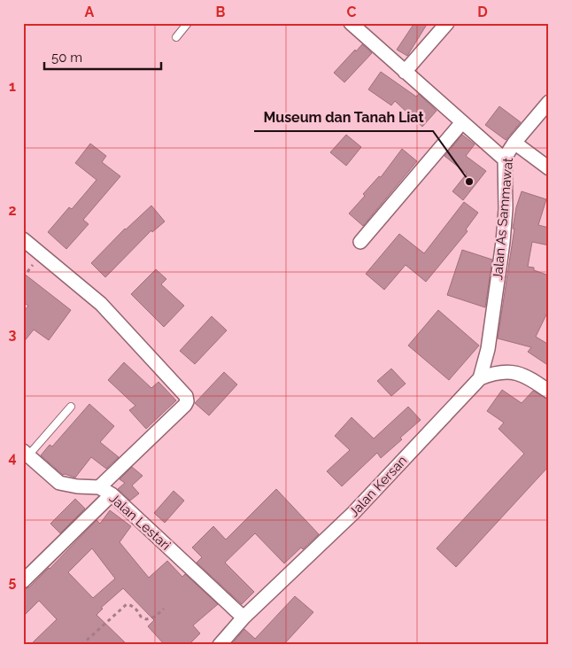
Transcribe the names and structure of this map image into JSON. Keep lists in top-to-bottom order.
{
  "streets": {
    "street": ["Jalan As Sammawat", "Jalan Kersan", "Jalan Lestari"]
  },
  "crossings": [
    ["Jalan As Sammawat", "Jalan Kersan"],
    ["Jalan Kersan", "Jalan Lestari"]
  ],
  "places": ["Museum dan Tanah Liat"],
  "scale_bar": "50 m",
  "grid": {
    "columns": [
      "A",
      "B",
      "C",
      "D"
    ],
    "rows": [
      "1",
      "2",
      "3",
      "4",
      "5"
    ]
  }
}
